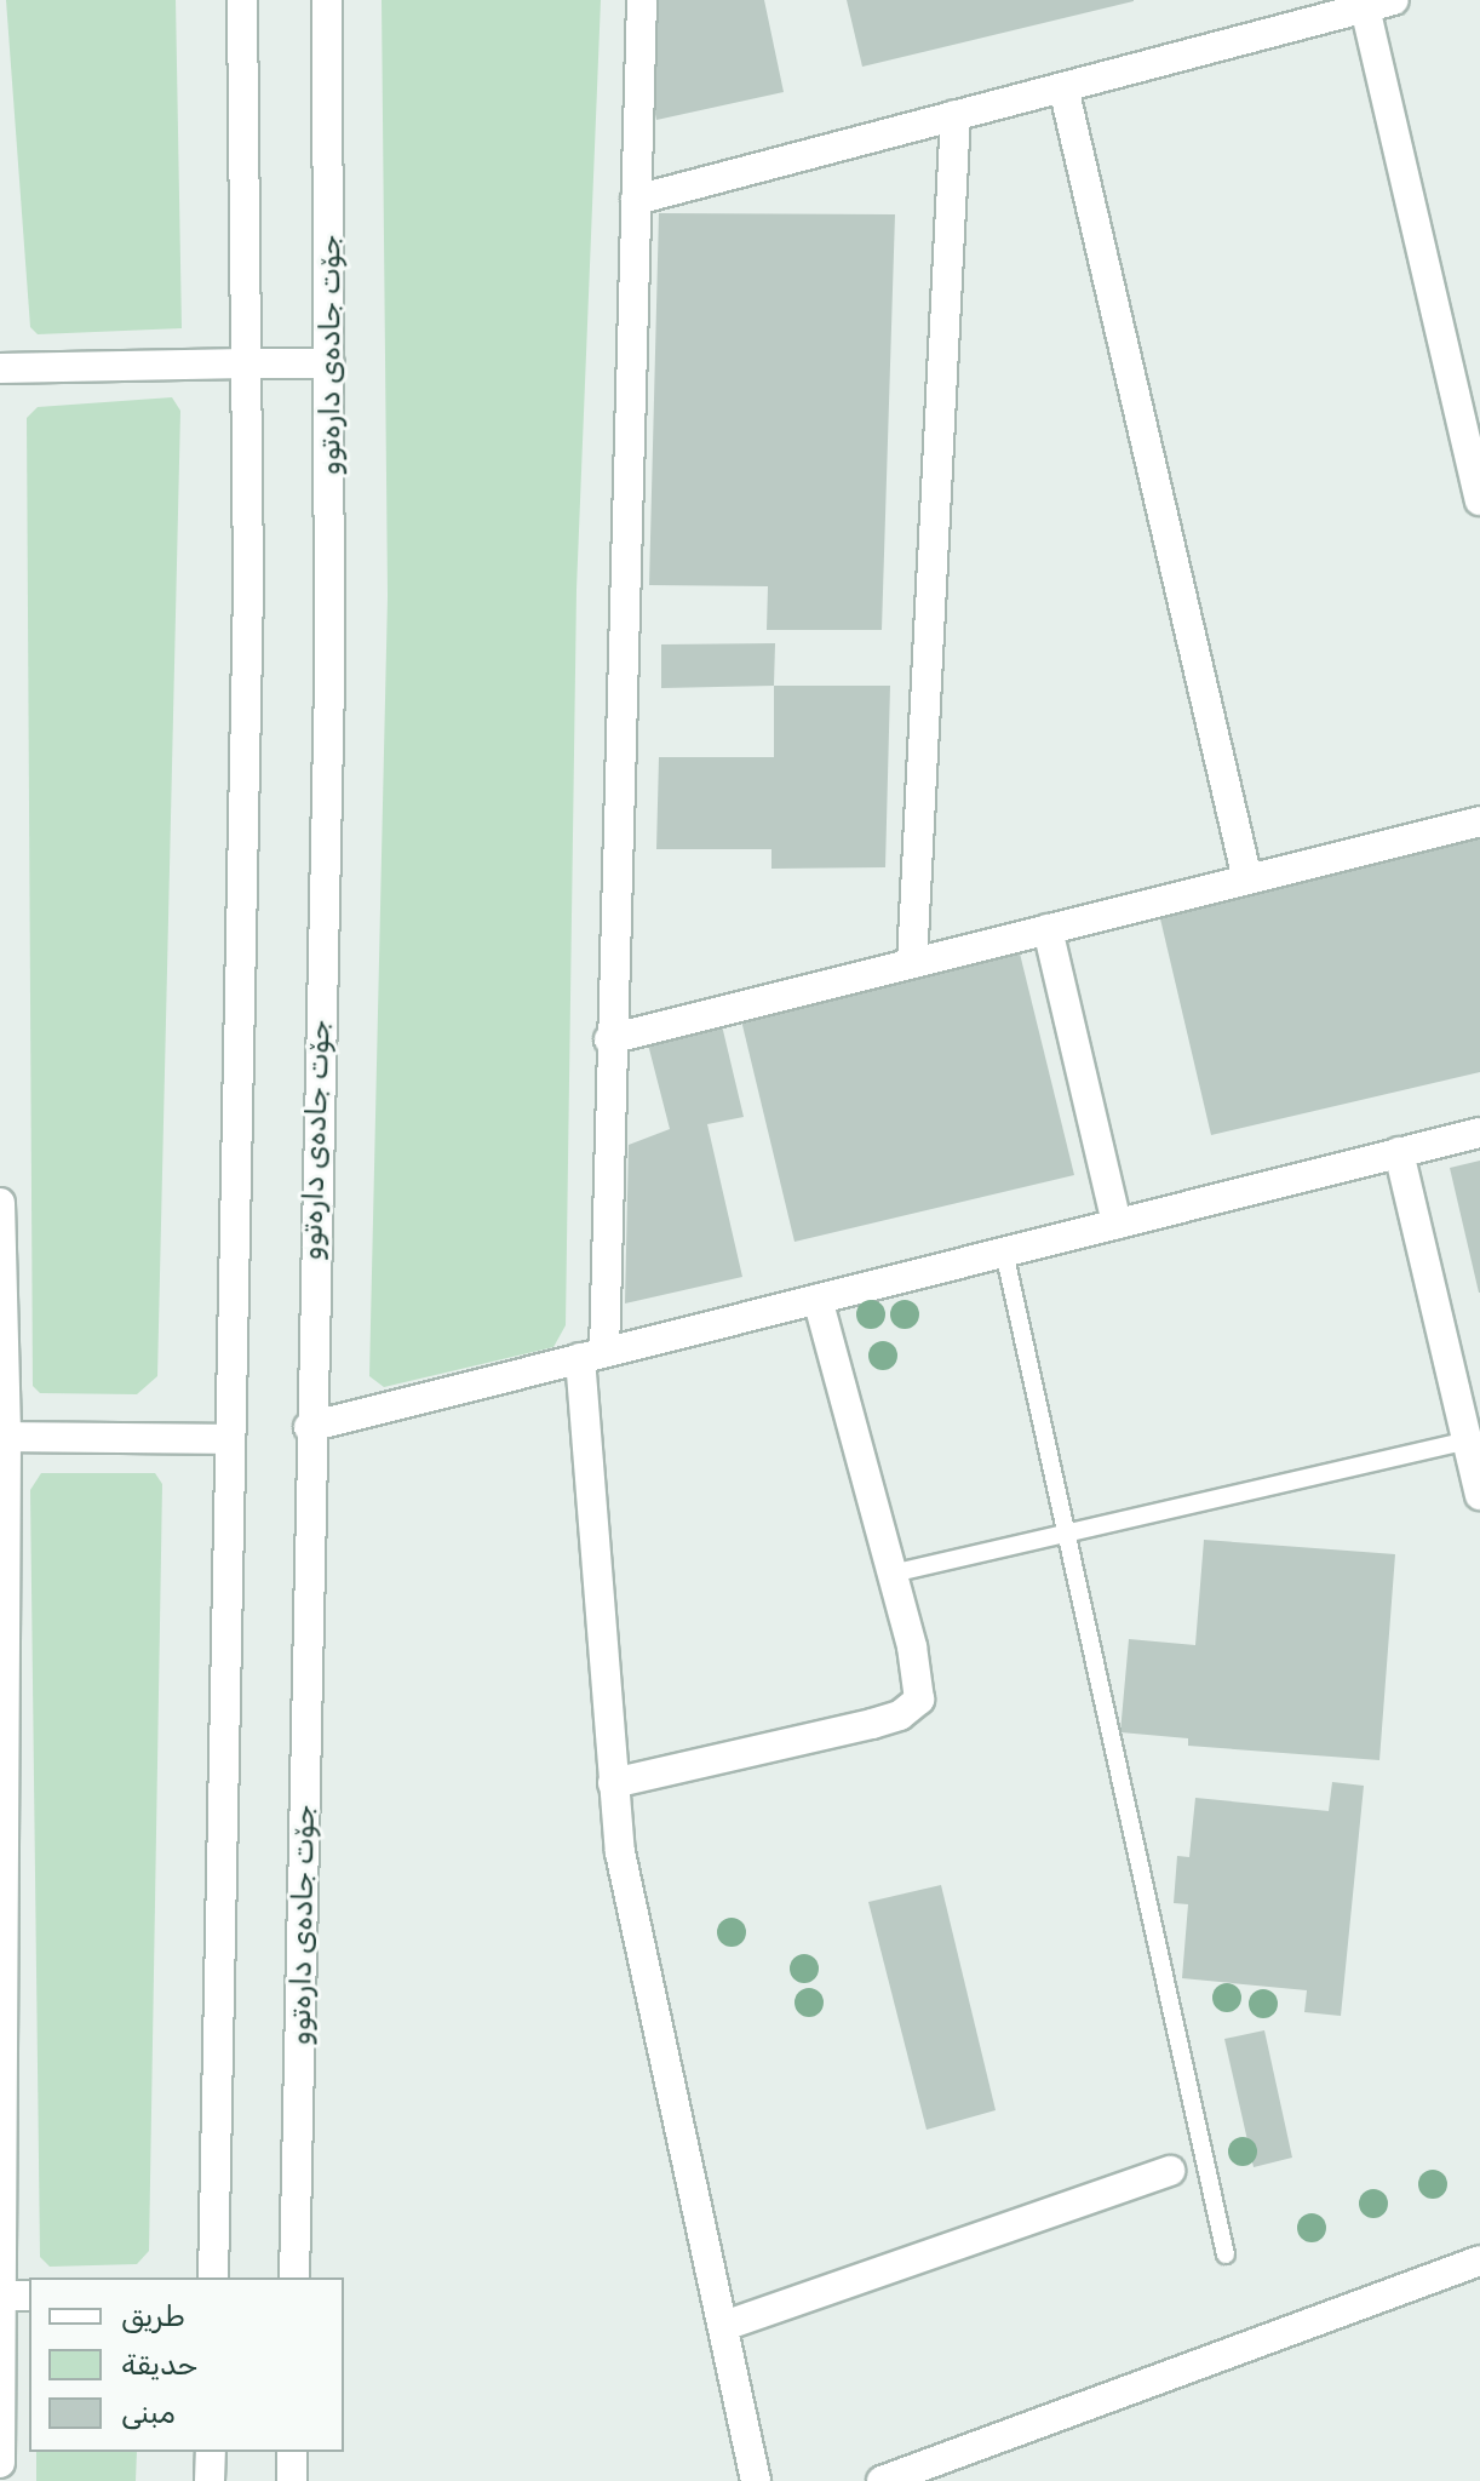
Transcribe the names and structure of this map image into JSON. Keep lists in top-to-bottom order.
{
  "streets": {
    "street": ["جۆت جادەی دارەتوو"]
  },
  "legend": ["طريق", "حديقة", "مبنى"]
}
